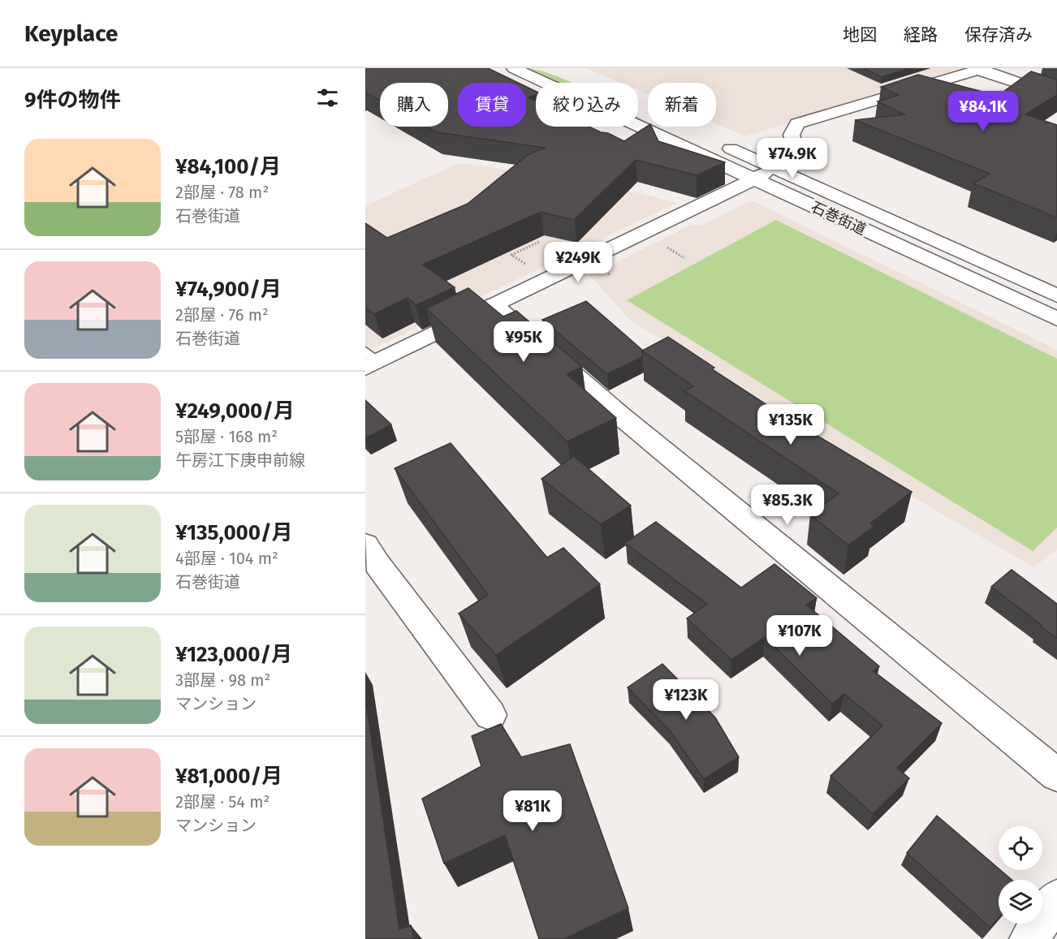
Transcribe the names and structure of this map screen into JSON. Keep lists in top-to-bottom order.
{
  "streets": {
    "street": ["石巻街道"]
  },
  "page": {
    "header": "Keyplace",
    "nav": ["地図", "経路", "保存済み"],
    "heading": "9件の物件",
    "chip": [
      "購入",
      "賃貸",
      "絞り込み",
      "新着"
    ],
    "price": [
      "¥84.1K",
      "¥74.9K",
      "¥249K",
      "¥95K",
      "¥135K",
      "¥85.3K",
      "¥107K",
      "¥123K",
      "¥81K"
    ],
    "list": [
      {
        "name": "¥84,100/月",
        "note": "2部屋 · 78 m² · 石巻街道"
      },
      {
        "name": "¥74,900/月",
        "note": "2部屋 · 76 m² · 石巻街道"
      },
      {
        "name": "¥249,000/月",
        "note": "5部屋 · 168 m² · 午房江下庚申前線"
      },
      {
        "name": "¥135,000/月",
        "note": "4部屋 · 104 m² · 石巻街道"
      },
      {
        "name": "¥123,000/月",
        "note": "3部屋 · 98 m² · マンション"
      },
      {
        "name": "¥81,000/月",
        "note": "2部屋 · 54 m² · マンション"
      }
    ]
  }
}
